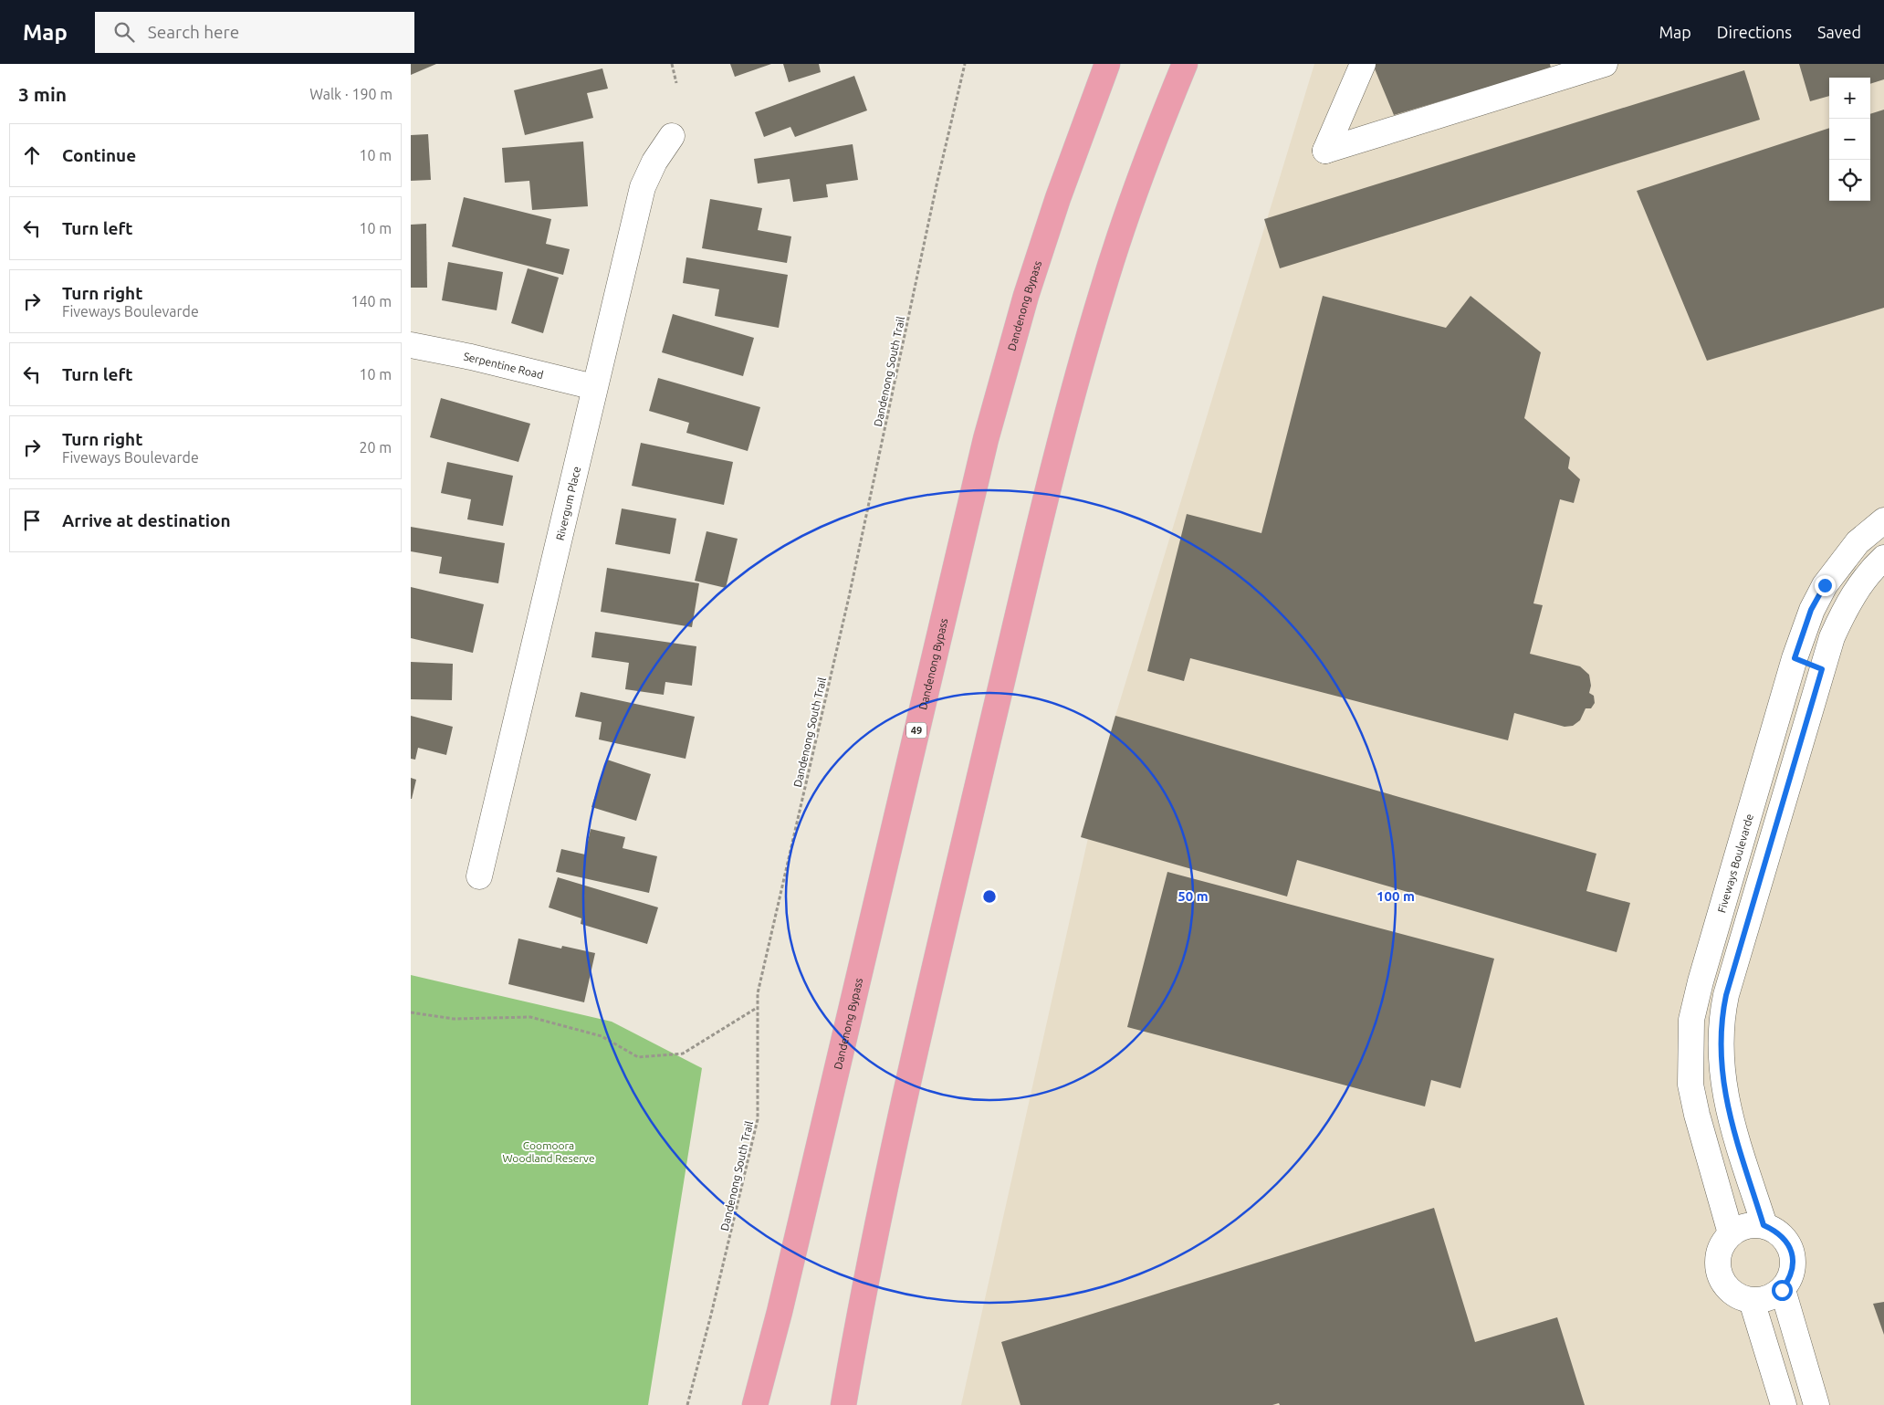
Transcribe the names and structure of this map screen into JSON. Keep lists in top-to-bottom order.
{
  "streets": {
    "highway": ["Dandenong Bypass", "49"],
    "street": ["Serpentine Road", "Rivergum Place", "Fiveways Boulevarde"],
    "path": ["Dandenong South Trail"]
  },
  "crossings": [
    ["Serpentine Road", "Rivergum Place"]
  ],
  "parks": ["Coomoora Woodland Reserve"],
  "page": {
    "header": "Map",
    "search": "Search here",
    "nav": ["Map", "Directions", "Saved"],
    "heading": ["3 min", "Walk · 190 m"],
    "map_buttons": ["+", "−"],
    "list": [
      ["Continue", "10 m"],
      ["Turn left", "10 m"],
      ["Turn right", "Fiveways Boulevarde", "140 m"],
      ["Turn left", "10 m"],
      ["Turn right", "Fiveways Boulevarde", "20 m"],
      "Arrive at destination"
    ]
  },
  "rings": ["50 m", "100 m"]
}
